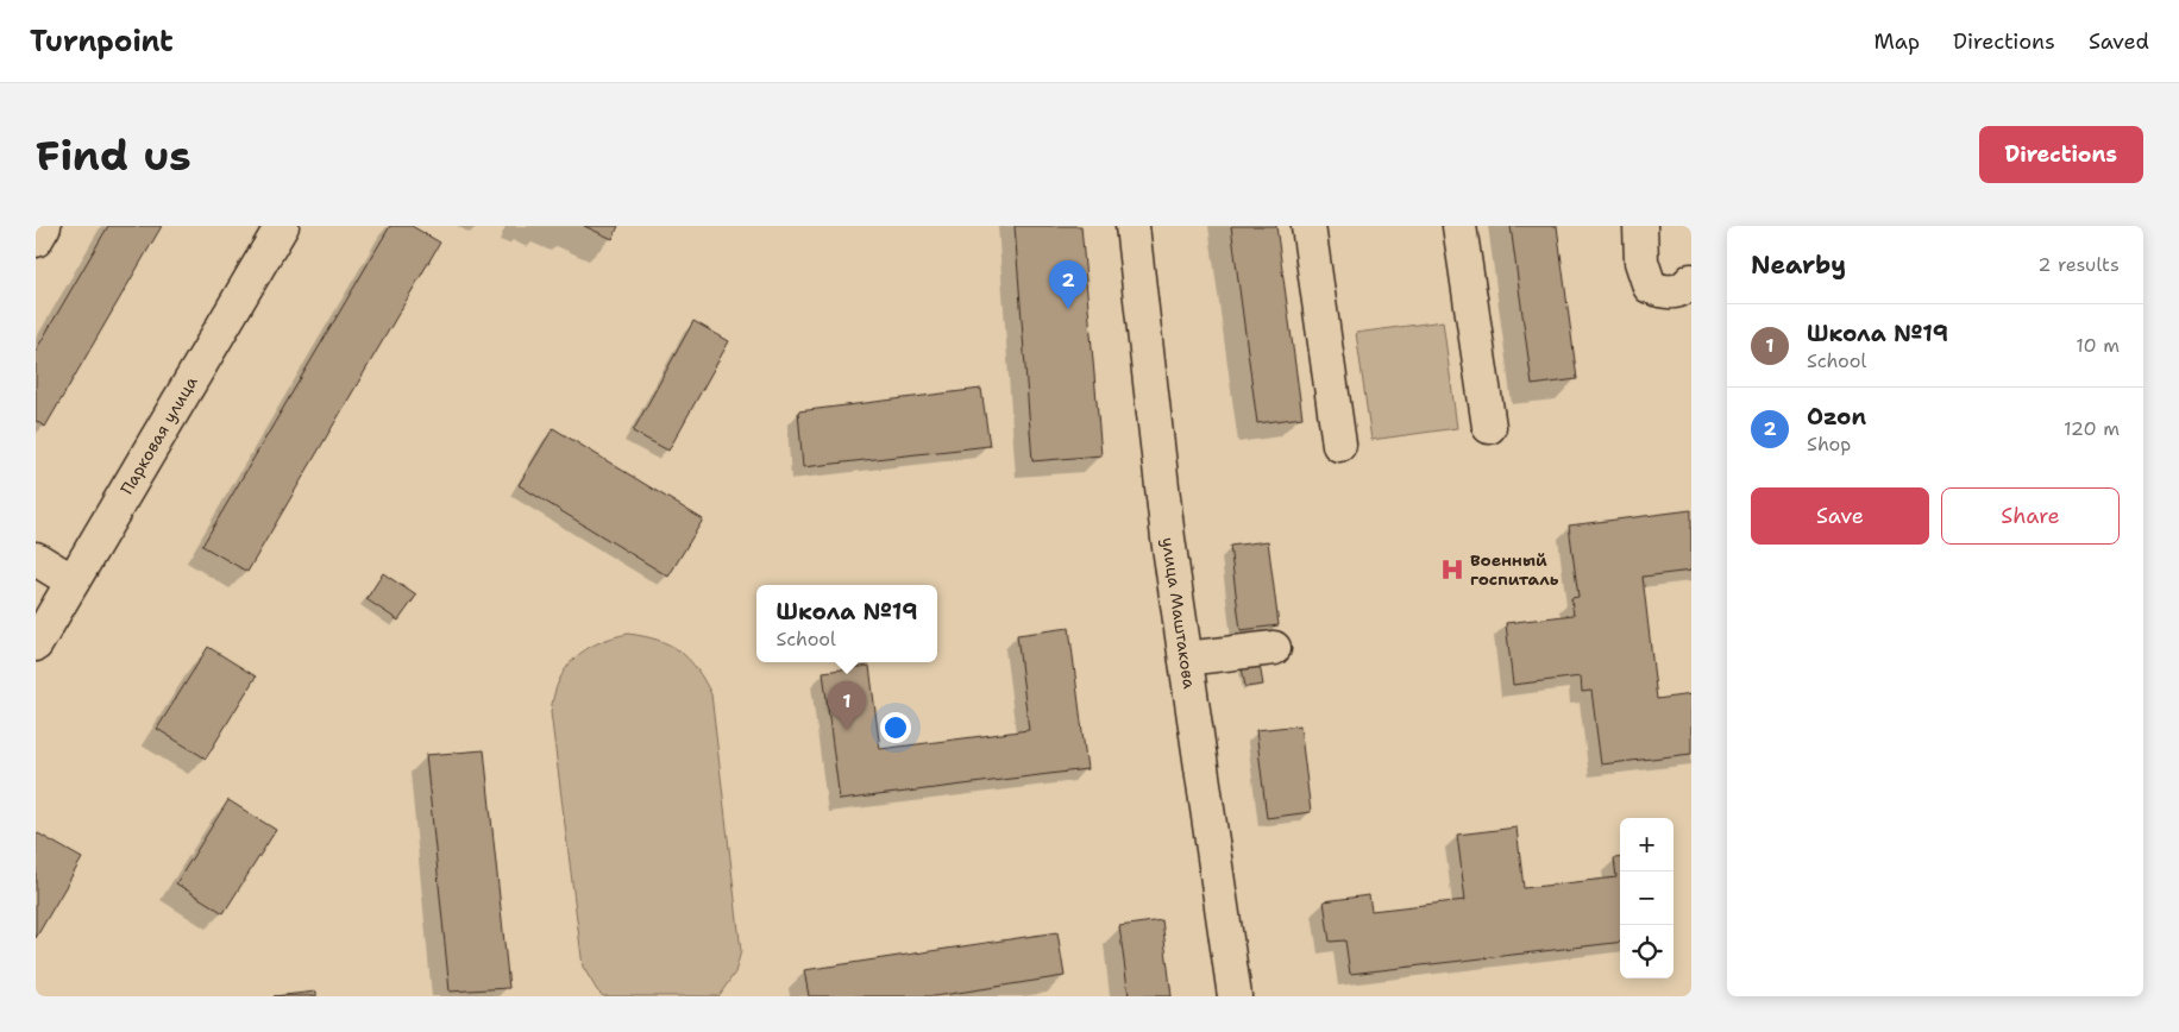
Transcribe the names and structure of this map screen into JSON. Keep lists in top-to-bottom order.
{
  "streets": {
    "street": ["Парковая улица", "улица Маштакова"]
  },
  "places": {
    "hospital": ["Военный госпиталь"]
  },
  "page": {
    "header": "Turnpoint",
    "nav": ["Map", "Directions", "Saved"],
    "buttons": [
      "Directions",
      ["Save", "Share"]
    ],
    "title": "Find us",
    "heading": ["Nearby", "2 results"],
    "pins": ["2", "1"],
    "list": [
      {
        "mark": "1",
        "name": "Школа №19",
        "note": "School",
        "value": "10 m"
      },
      {
        "mark": "2",
        "name": "Ozon",
        "note": "Shop",
        "value": "120 m"
      }
    ],
    "popup": ["Школа №19", "School"],
    "map_buttons": ["+", "−"]
  }
}
